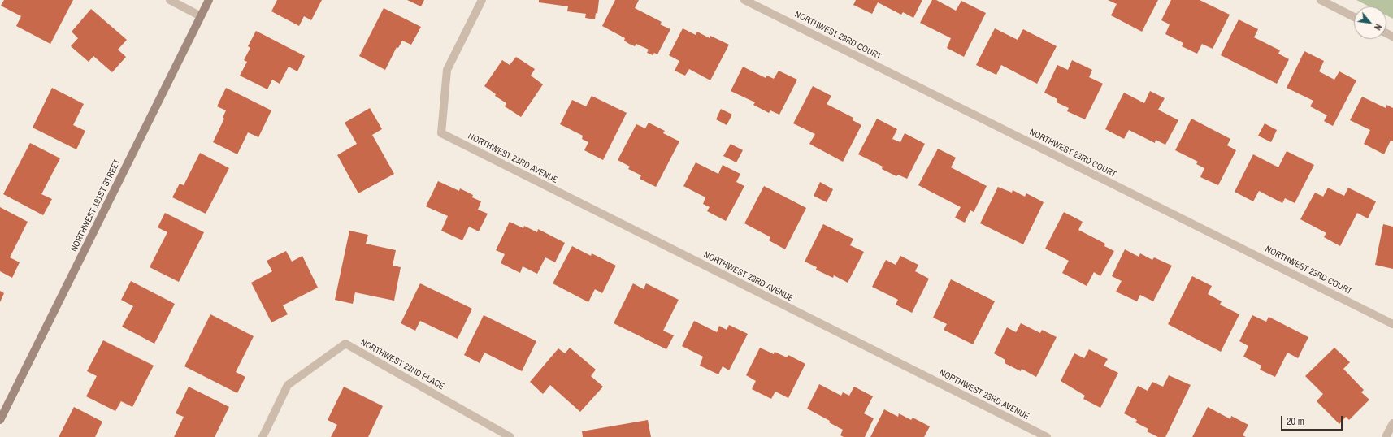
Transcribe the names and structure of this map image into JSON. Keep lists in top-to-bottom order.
{
  "streets": {
    "street": [
      "NORTHWEST 23RD COURT",
      "NORTHWEST 23RD AVENUE",
      "NORTHWEST 191ST STREET",
      "NORTHWEST 22ND PLACE"
    ]
  },
  "scale_bar": "20 m",
  "north": "bottom right"
}
